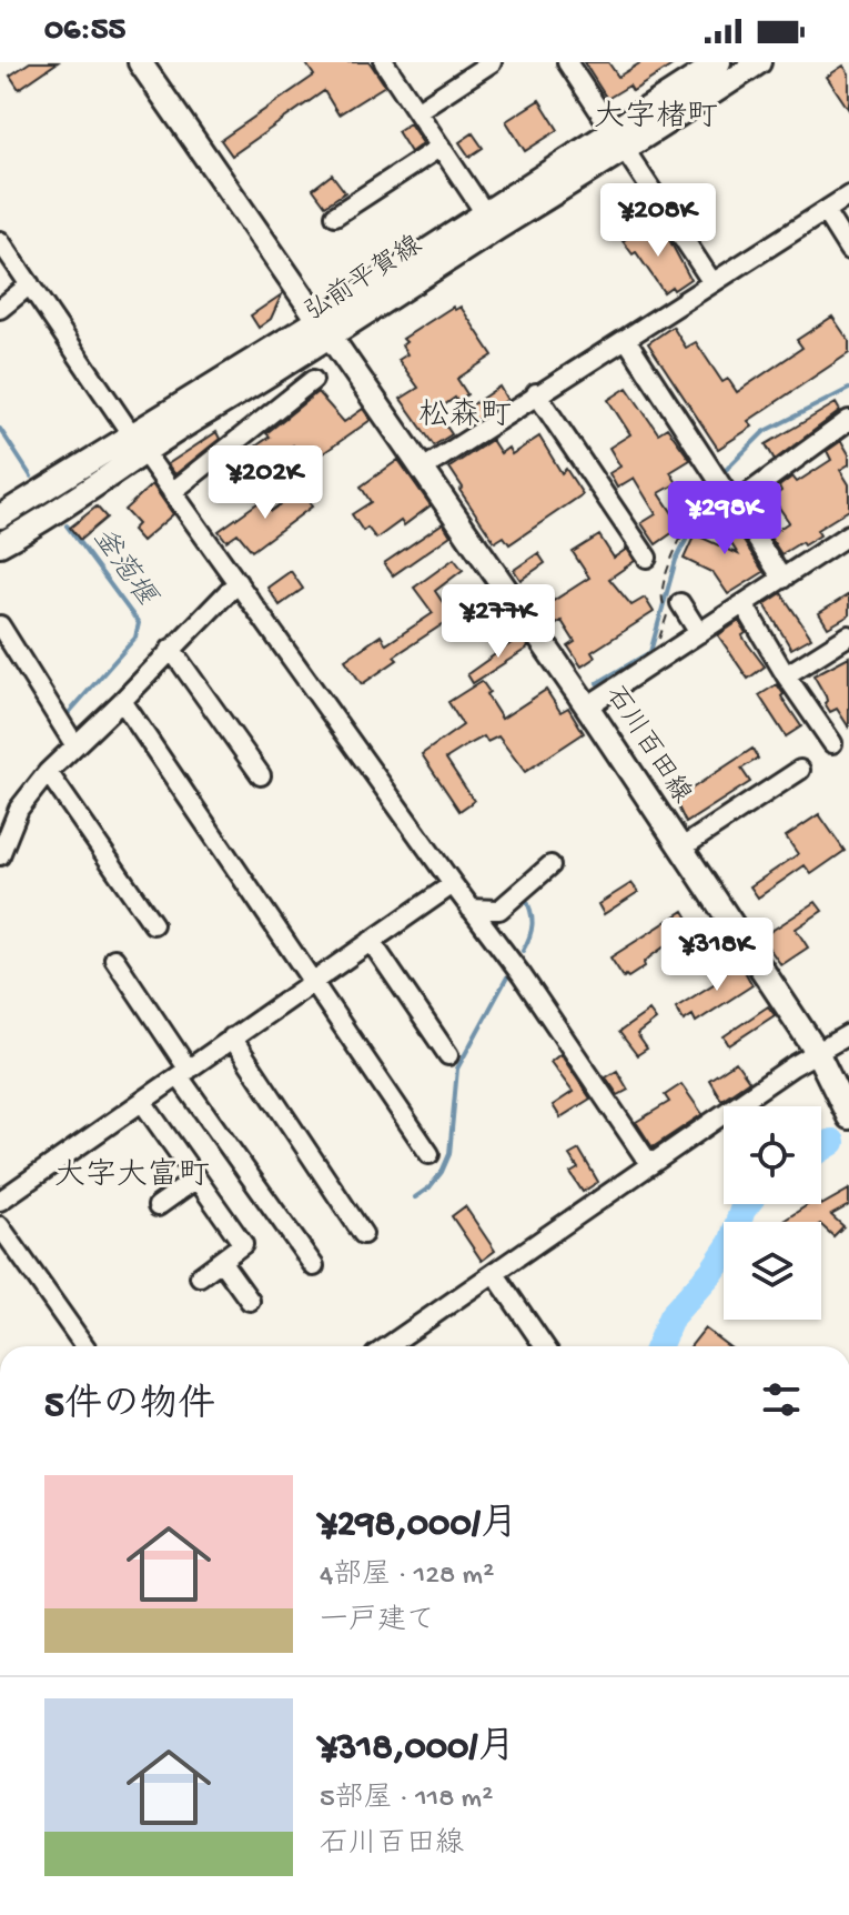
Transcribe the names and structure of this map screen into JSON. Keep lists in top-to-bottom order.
{
  "streets": {
    "main road": ["弘前平賀線", "石川百田線"]
  },
  "crossings": [
    ["弘前平賀線", "石川百田線"]
  ],
  "districts": ["大字楮町", "松森町", "大字大富町"],
  "water": ["釜萢堰"],
  "page": {
    "status": "06:55",
    "price": [
      "¥208K",
      "¥202K",
      "¥298K",
      "¥277K",
      "¥318K"
    ],
    "heading": "5件の物件",
    "list": [
      {
        "name": "¥298,000/月",
        "note": "4部屋 · 128 m² · 一戸建て"
      },
      {
        "name": "¥318,000/月",
        "note": "5部屋 · 118 m² · 石川百田線"
      }
    ]
  }
}
